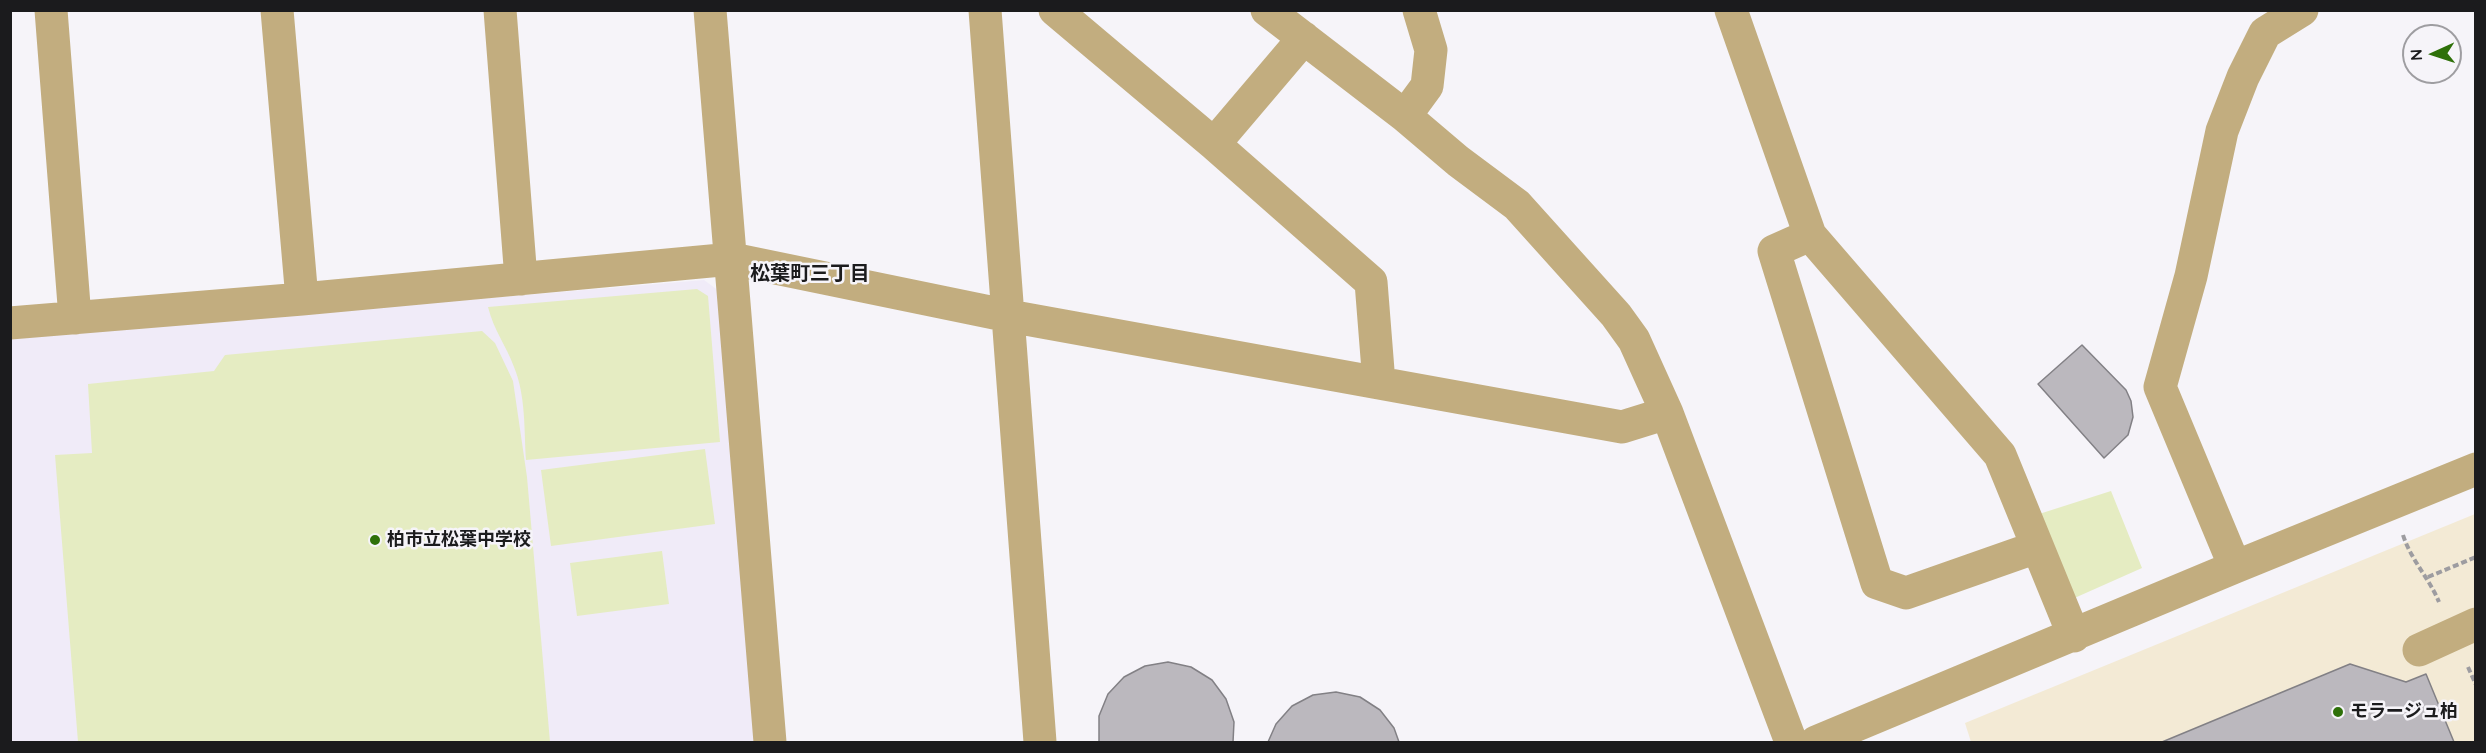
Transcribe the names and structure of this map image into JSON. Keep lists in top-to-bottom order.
{
  "districts": ["松葉町三丁目"],
  "places": ["柏市立松葉中学校", "モラージュ柏"],
  "north": "left"
}
